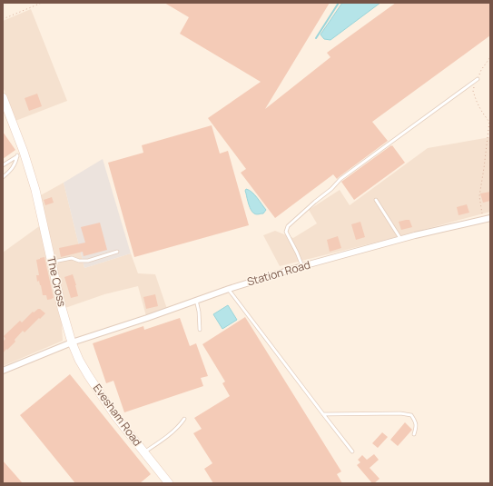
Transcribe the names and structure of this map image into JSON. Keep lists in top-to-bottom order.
{
  "streets": {
    "main road": ["The Cross", "Evesham Road"],
    "street": ["Station Road"]
  },
  "crossings": [
    ["Station Road", "The Cross"],
    ["Station Road", "Evesham Road"],
    ["The Cross", "Evesham Road"]
  ]
}
